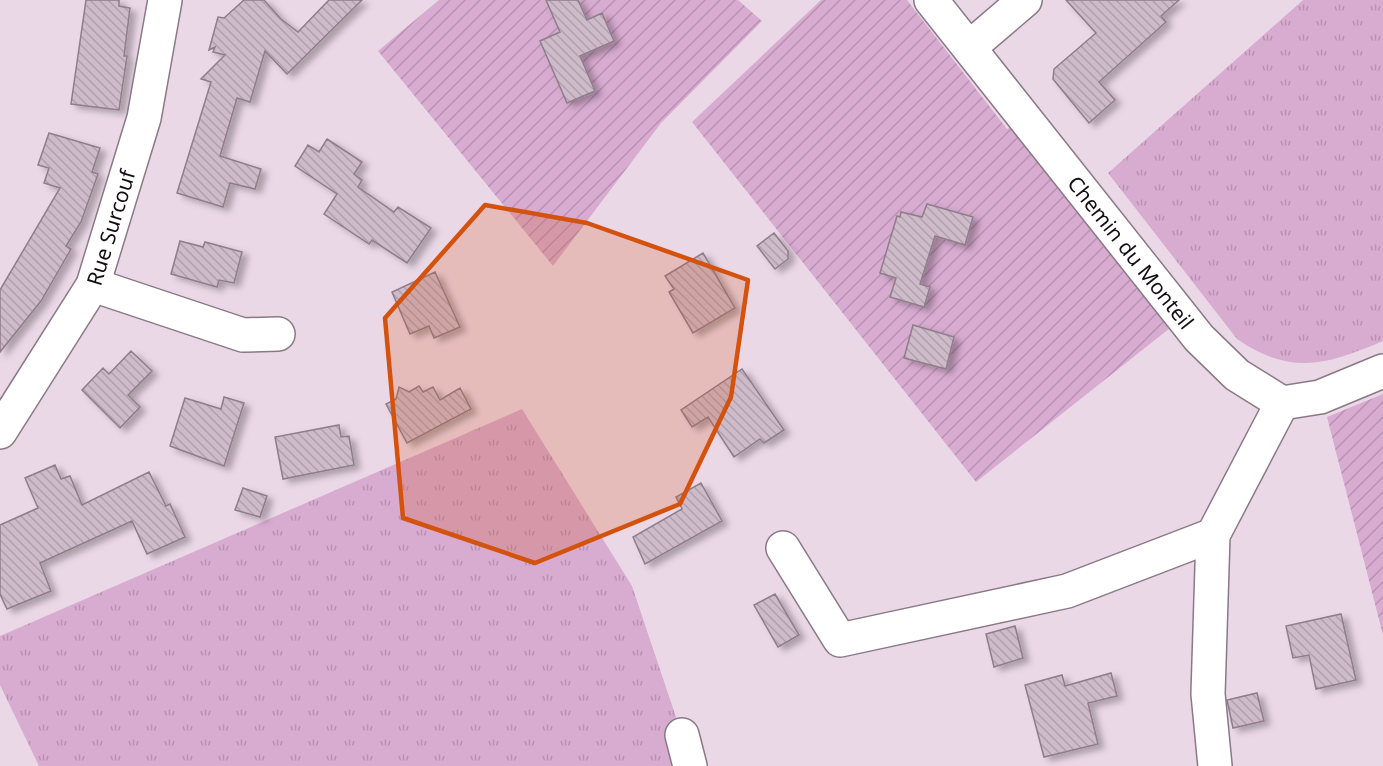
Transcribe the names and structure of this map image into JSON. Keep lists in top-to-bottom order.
{
  "streets": {
    "street": ["Rue Surcouf", "Chemin du Monteil"]
  }
}
